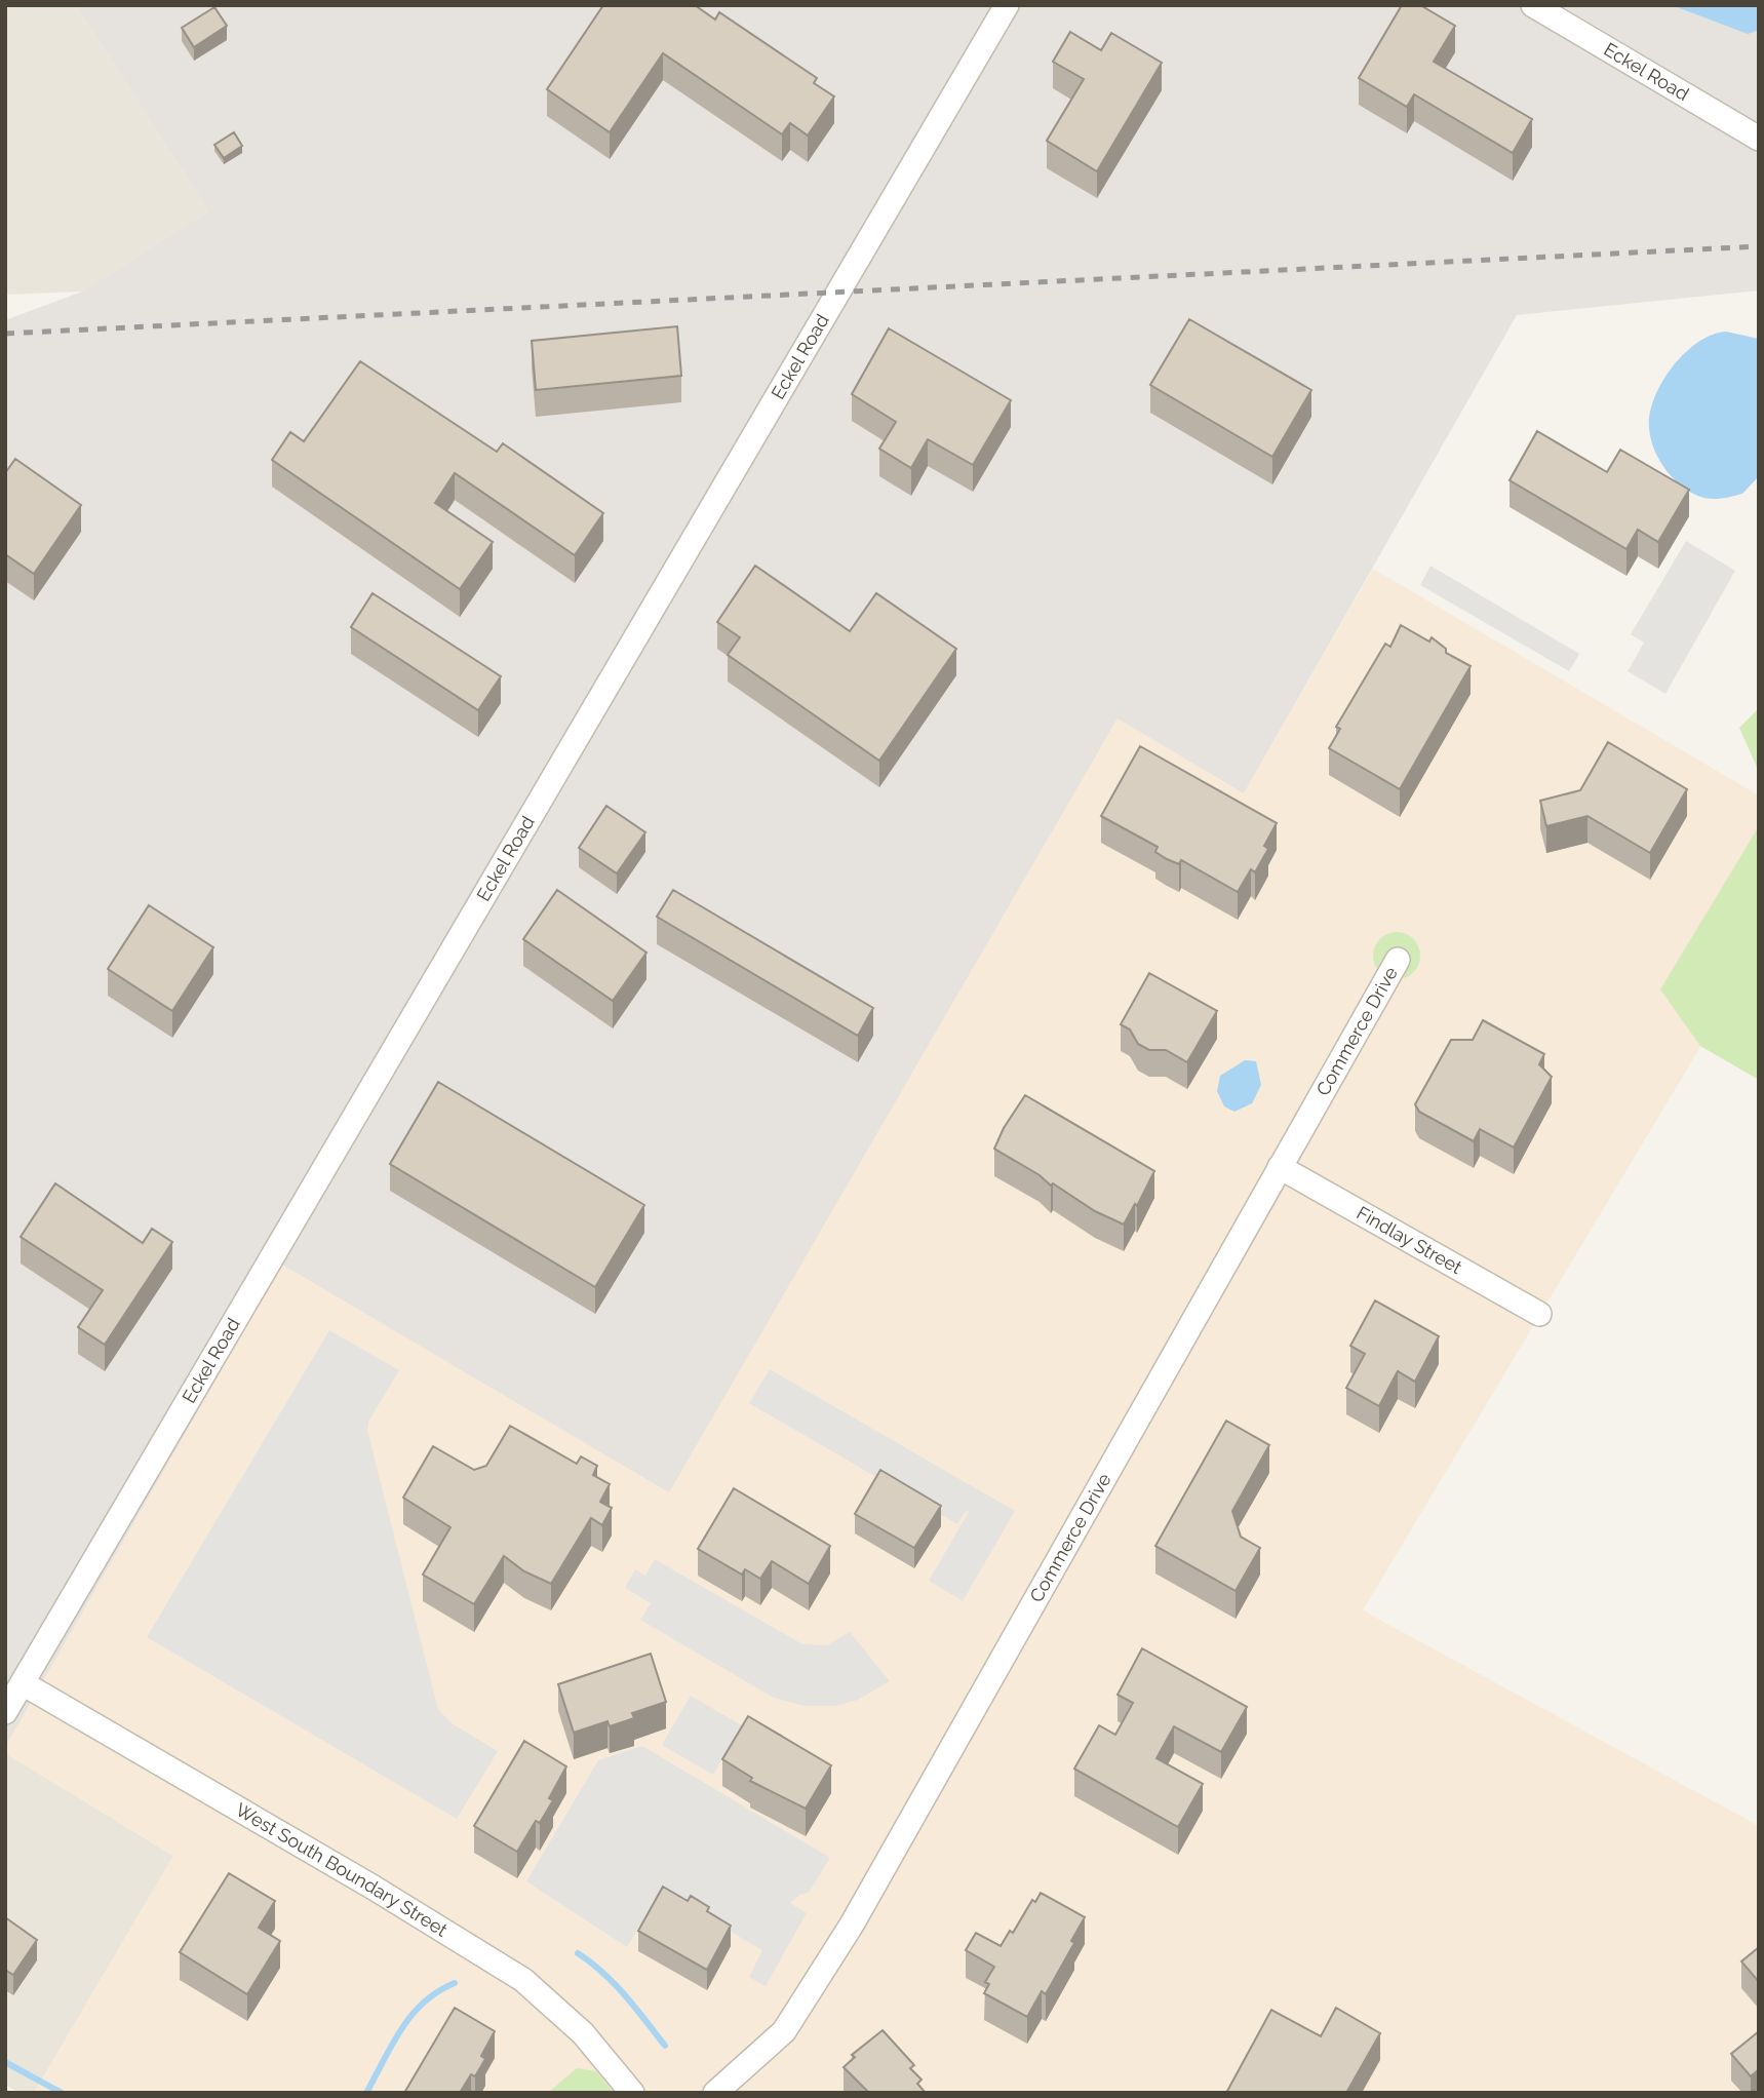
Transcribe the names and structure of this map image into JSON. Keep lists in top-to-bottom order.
{
  "streets": {
    "street": [
      "Eckel Road",
      "Commerce Drive",
      "Findlay Street",
      "West South Boundary Street"
    ]
  },
  "crossings": [
    ["Eckel Road", "West South Boundary Street"],
    ["Commerce Drive", "Findlay Street"]
  ]
}
